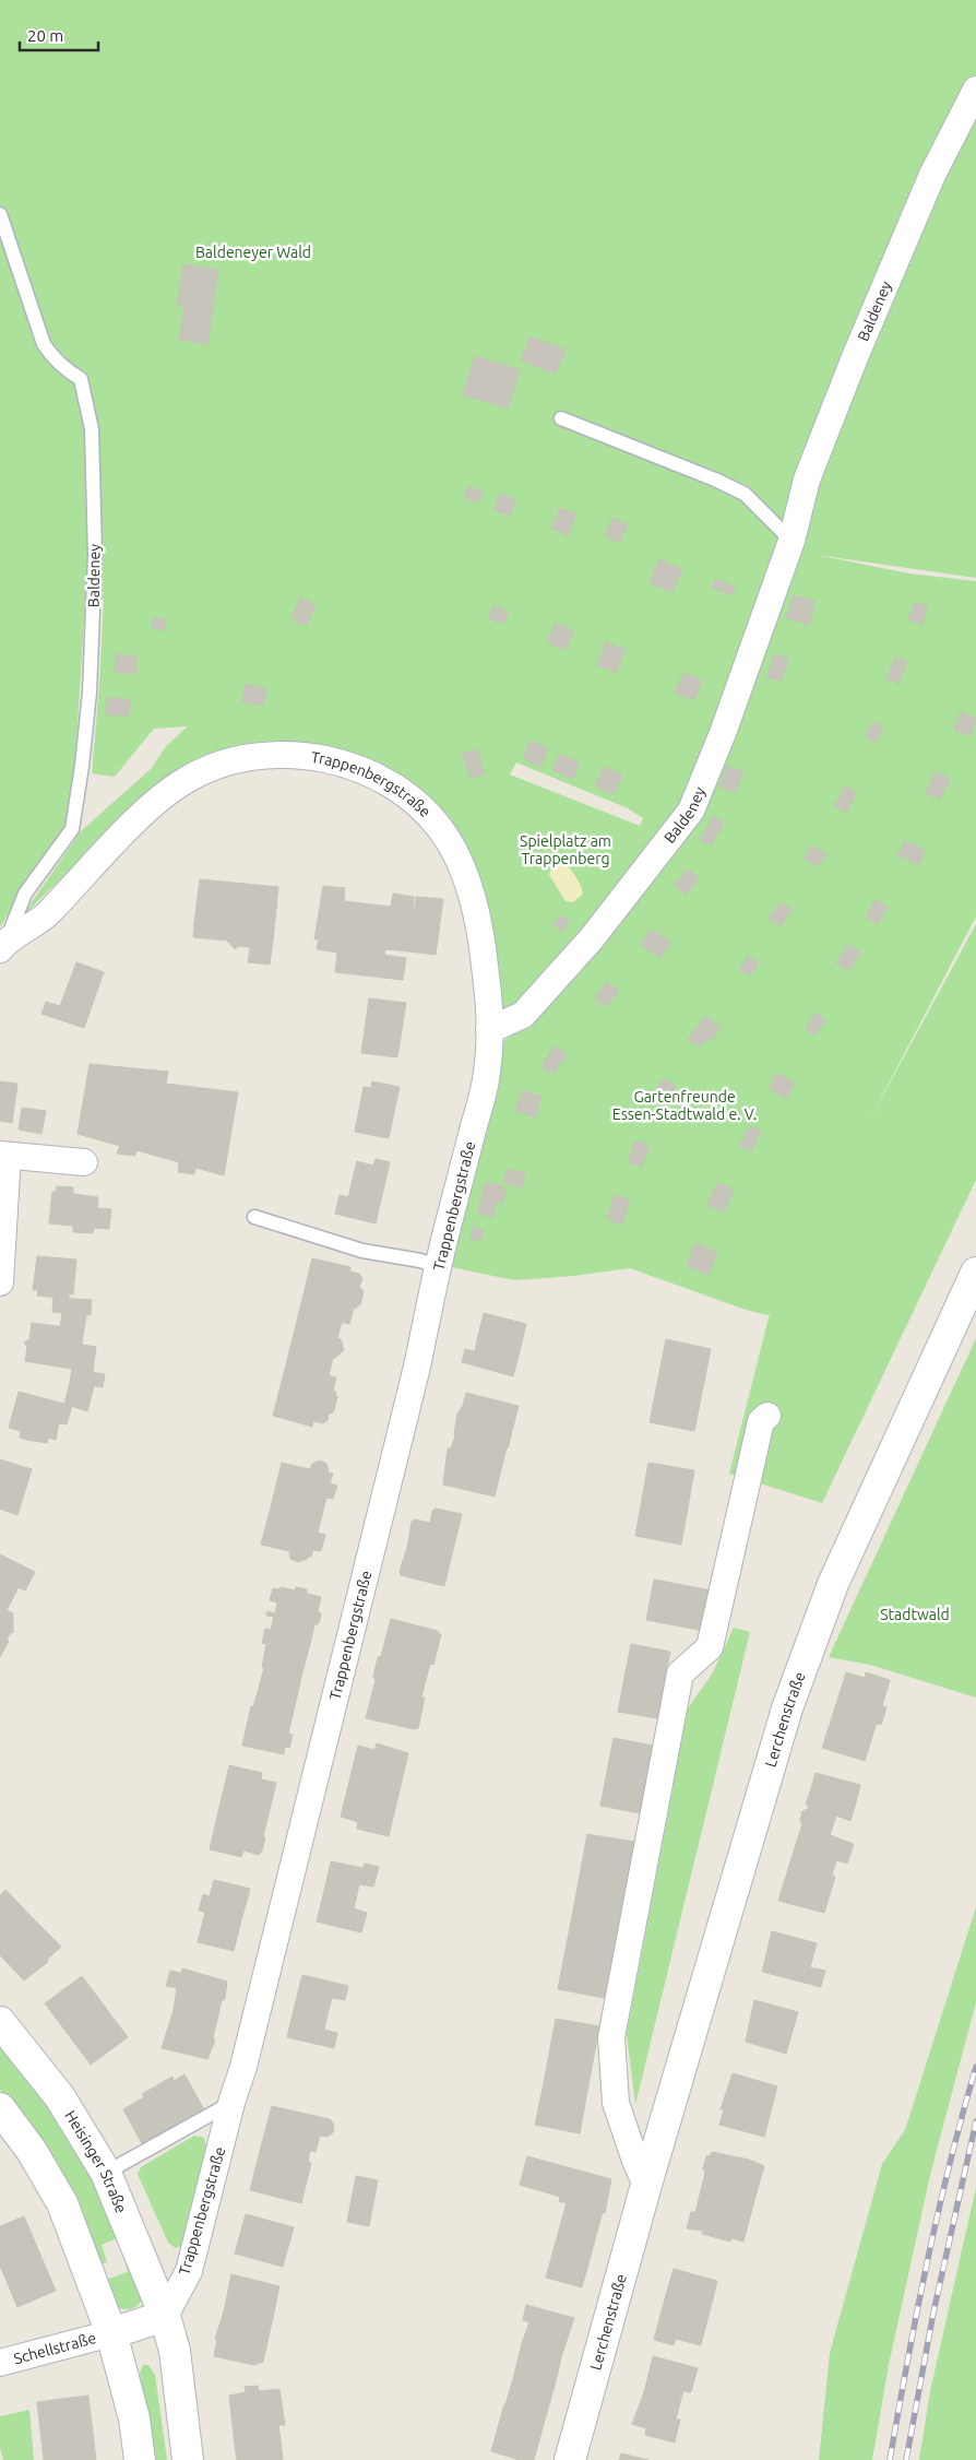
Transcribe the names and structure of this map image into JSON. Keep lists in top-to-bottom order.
{
  "streets": {
    "main road": ["Lerchenstraße", "Heisinger Straße"],
    "street": ["Baldeney", "Trappenbergstraße", "Schellstraße"]
  },
  "crossings": [
    ["Baldeney", "Trappenbergstraße"],
    ["Trappenbergstraße", "Heisinger Straße"]
  ],
  "parks": [
    "Baldeneyer Wald",
    "Spielplatz am Trappenberg",
    "Gartenfreunde Essen-Stadtwald e. V.",
    "Stadtwald"
  ],
  "scale_bar": "20 m"
}
